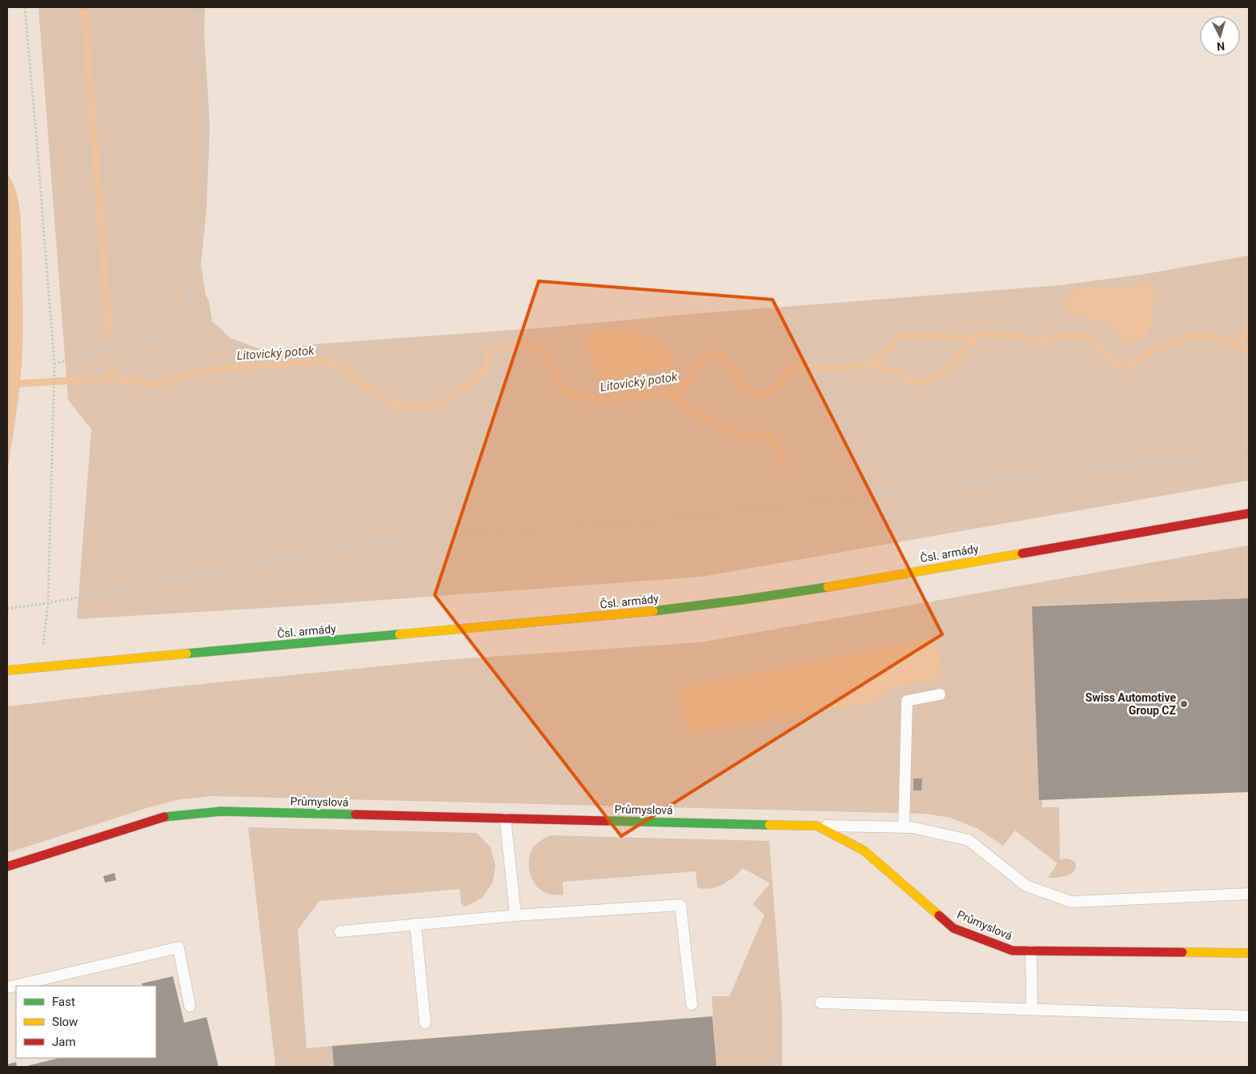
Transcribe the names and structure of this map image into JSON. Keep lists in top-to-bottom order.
{
  "streets": {
    "street": ["Čsl. armády", "Průmyslová"]
  },
  "water": ["Litovický potok"],
  "places": ["Swiss Automotive Group CZ"],
  "legend": ["Fast", "Slow", "Jam"],
  "north": "bottom"
}
